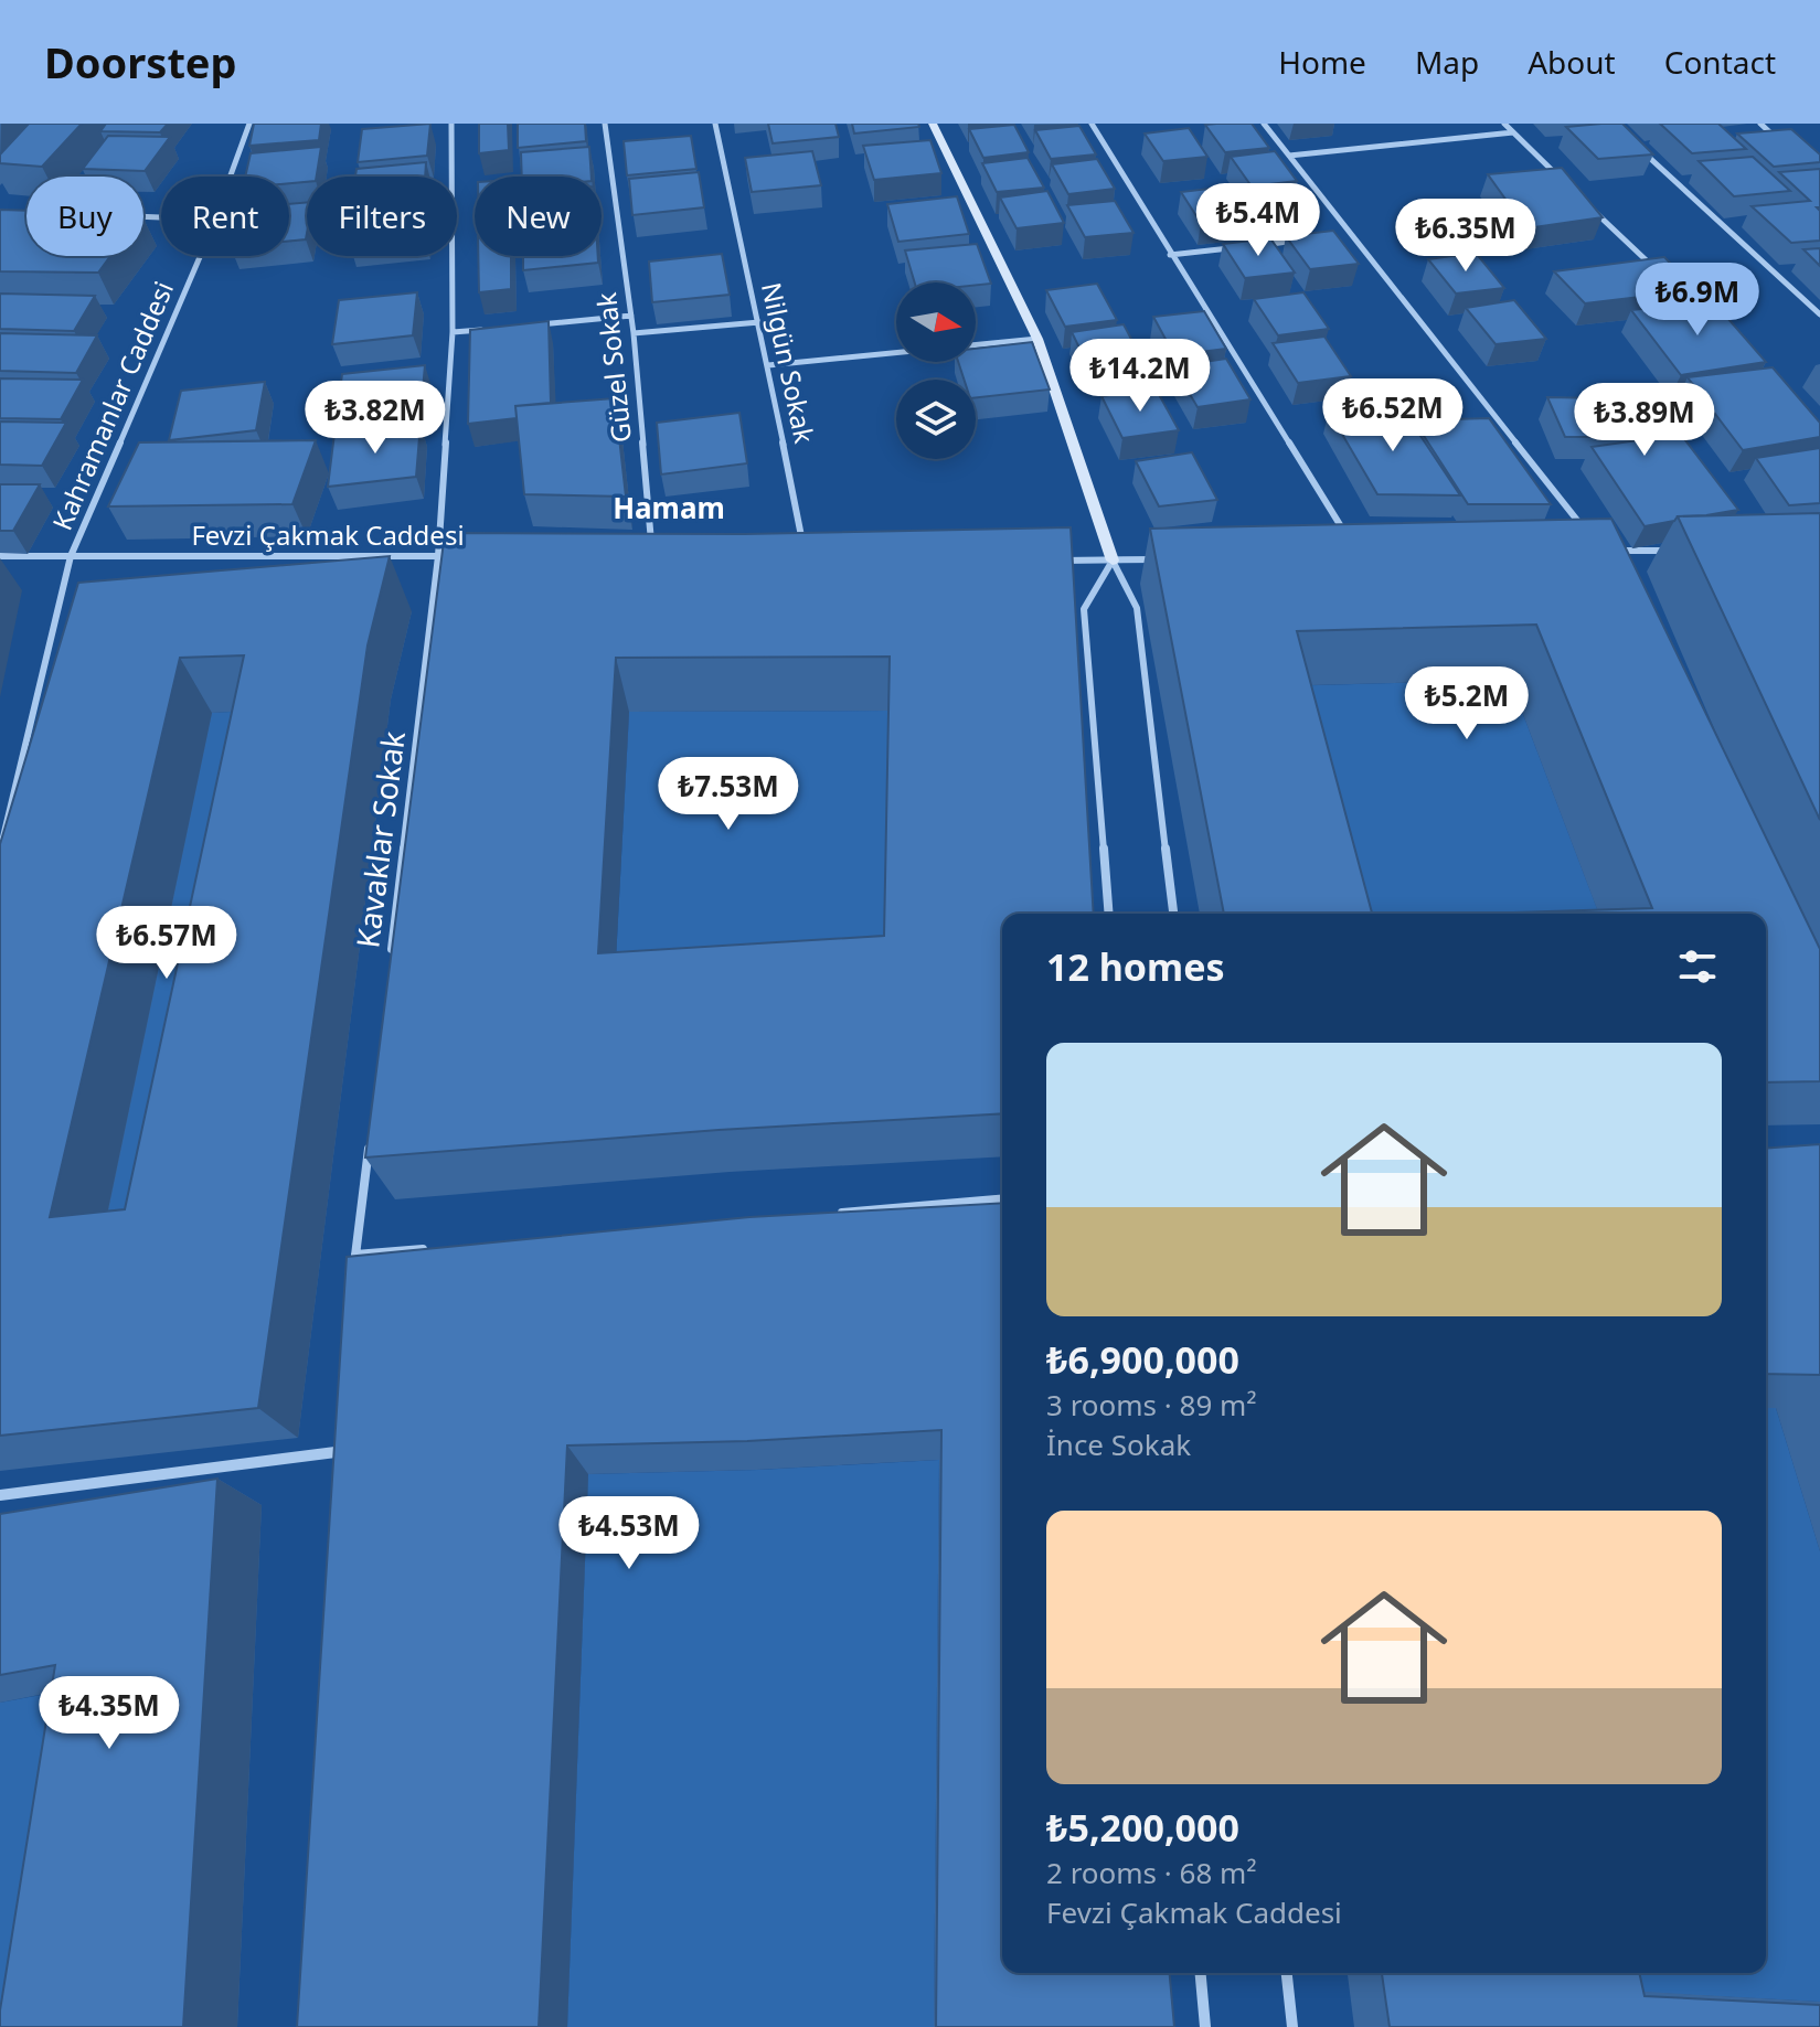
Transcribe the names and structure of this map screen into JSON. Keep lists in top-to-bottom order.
{
  "streets": {
    "street": [
      "Nilgün Sokak",
      "Güzel Sokak",
      "Kahramanlar Caddesi",
      "Fevzi Çakmak Caddesi",
      "Kavaklar Sokak"
    ]
  },
  "crossings": [
    ["Kahramanlar Caddesi", "Fevzi Çakmak Caddesi"],
    ["Fevzi Çakmak Caddesi", "Kavaklar Sokak"]
  ],
  "districts": ["Hamam"],
  "north": "right",
  "page": {
    "header": "Doorstep",
    "nav": [
      "Home",
      "Map",
      "About",
      "Contact"
    ],
    "chip": [
      "Buy",
      "Rent",
      "Filters",
      "New"
    ],
    "price": [
      "₺5.4M",
      "₺6.35M",
      "₺6.9M",
      "₺14.2M",
      "₺6.52M",
      "₺3.82M",
      "₺3.89M",
      "₺5.2M",
      "₺7.53M",
      "₺6.57M",
      "₺4.53M",
      "₺4.35M"
    ],
    "heading": "12 homes",
    "list": [
      {
        "name": "₺6,900,000",
        "note": "3 rooms · 89 m² · İnce Sokak"
      },
      {
        "name": "₺5,200,000",
        "note": "2 rooms · 68 m² · Fevzi Çakmak Caddesi"
      }
    ]
  }
}
